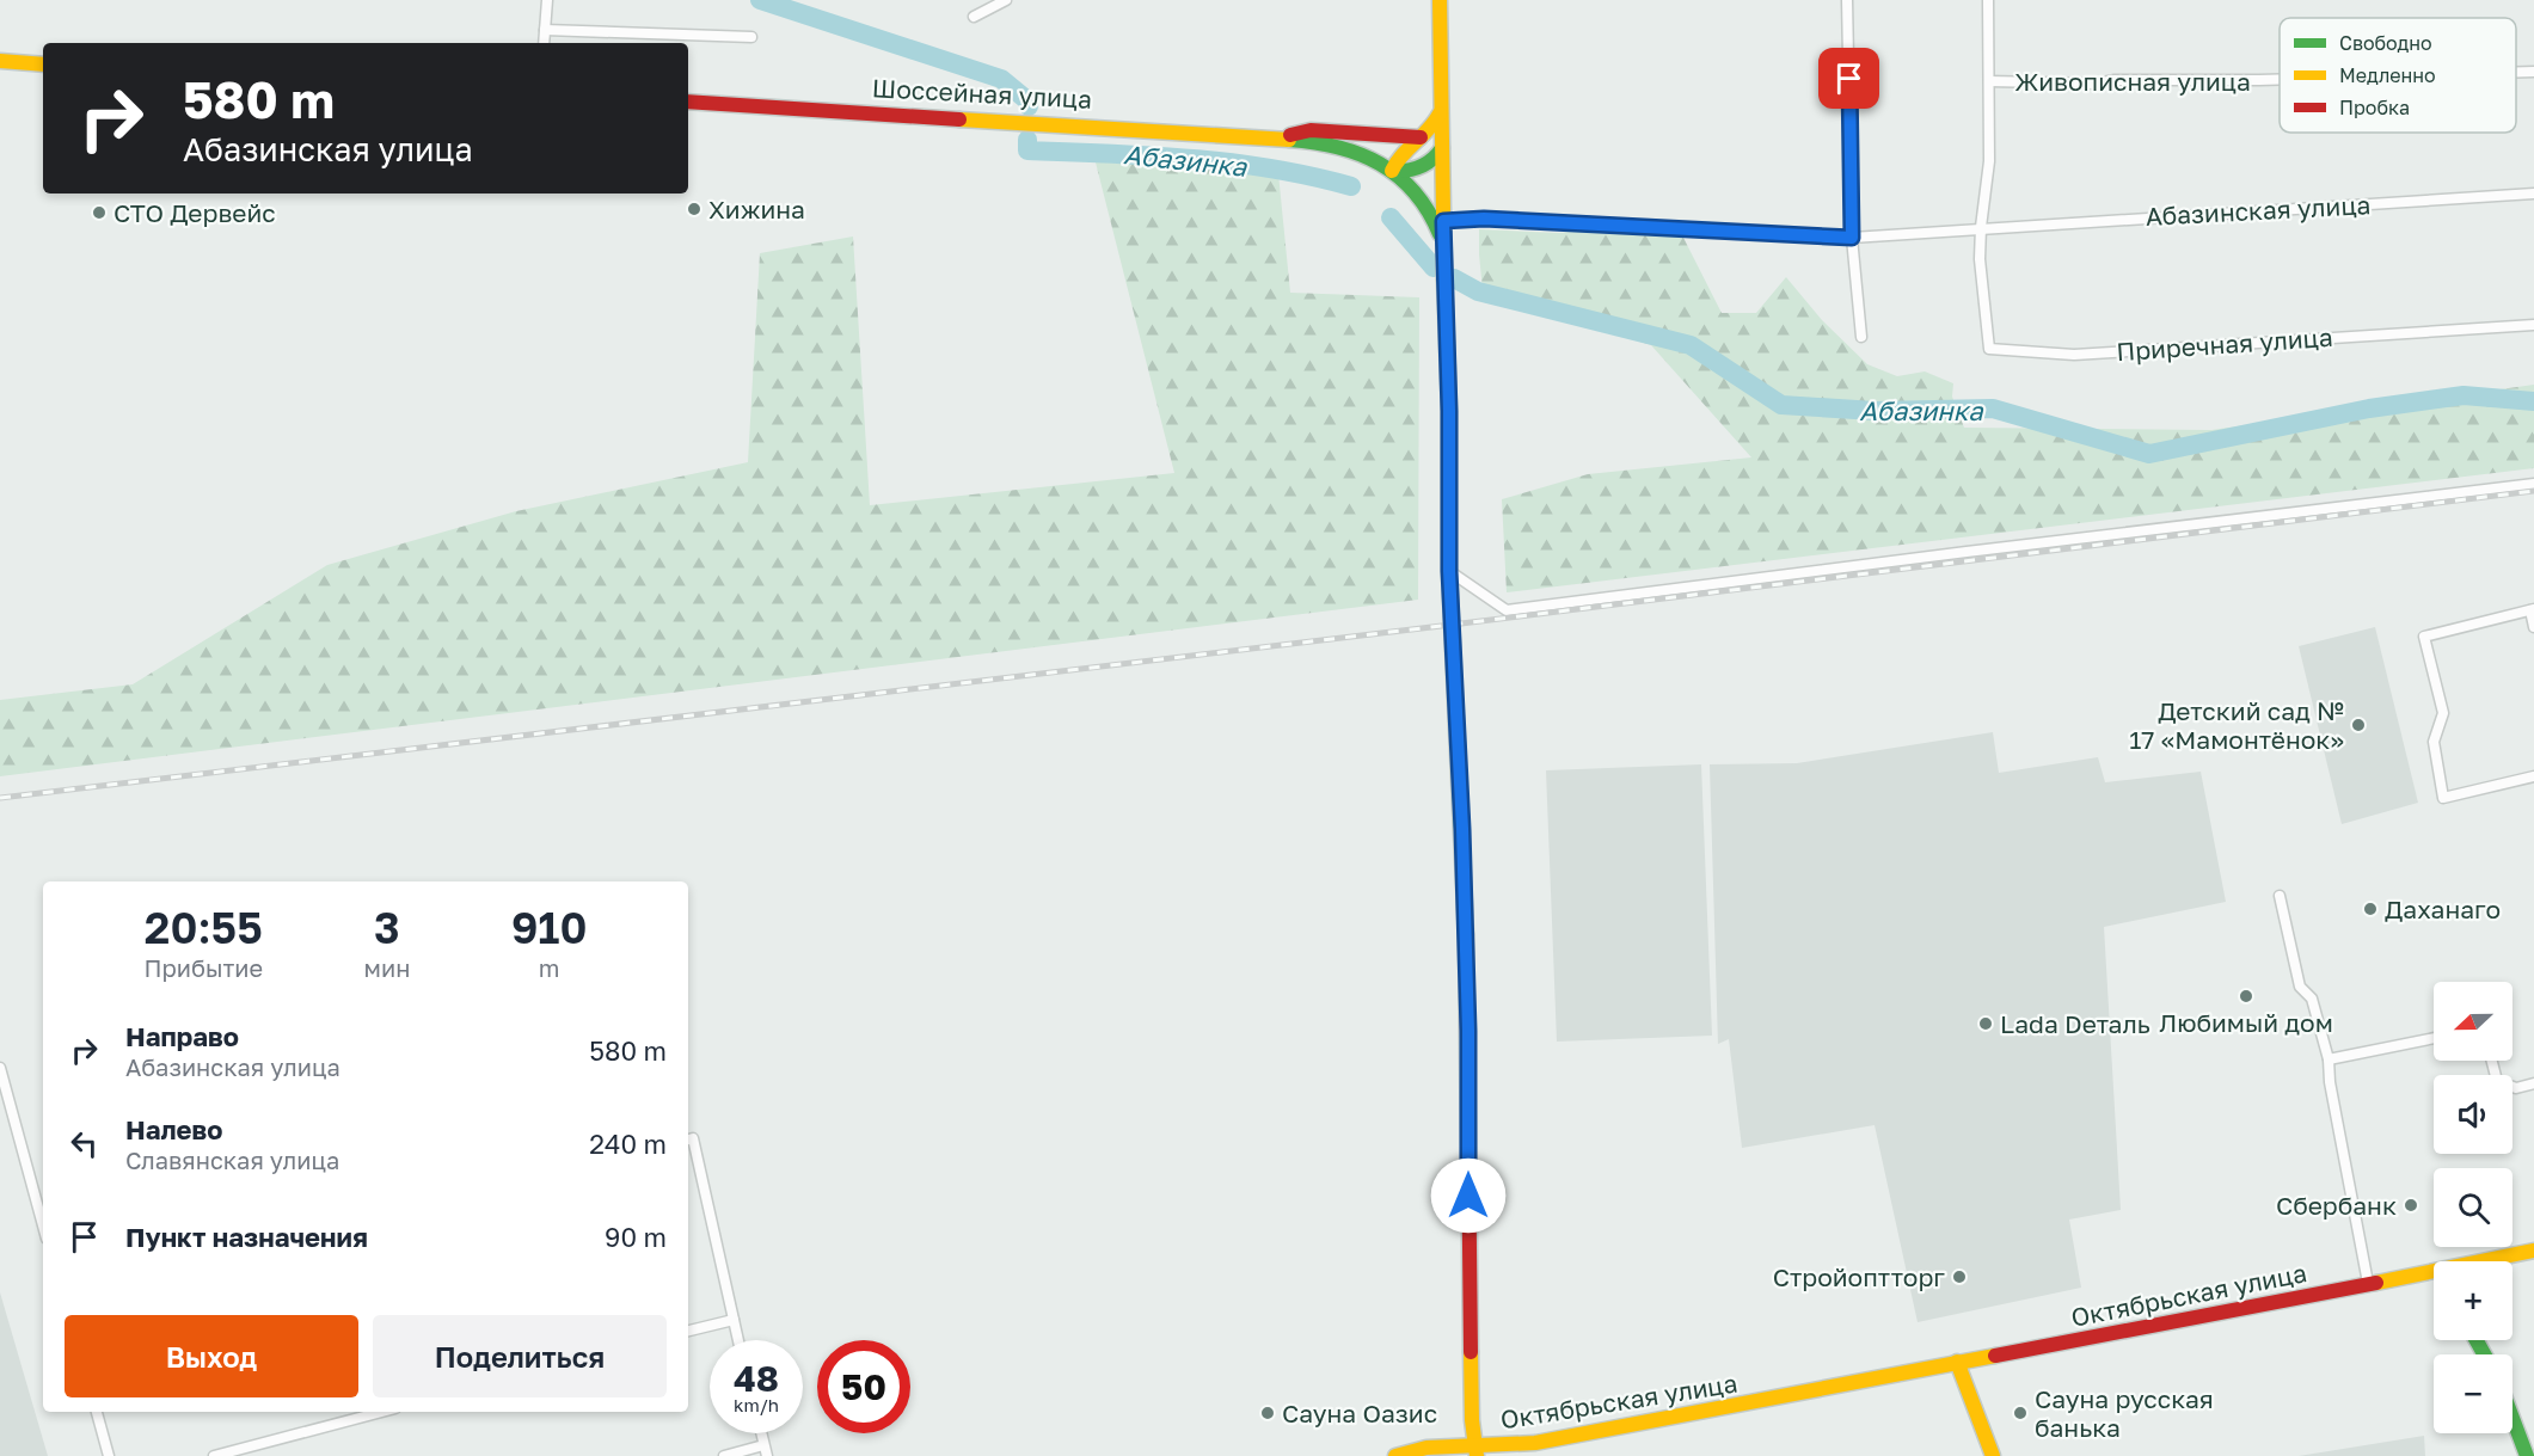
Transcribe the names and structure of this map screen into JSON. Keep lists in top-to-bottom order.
{
  "streets": {
    "main road": ["Шоссейная улица", "Октябрьская улица"],
    "street": ["Живописная улица", "Абазинская улица", "Приречная улица"]
  },
  "crossings": [
    ["Абазинская улица", "Приречная улица"]
  ],
  "water": ["Абазинка"],
  "places": [
    "Хижина",
    "СТО Дервейс",
    "Детский сад № 17 «Мамонтёнок»",
    "Даханаго",
    "Любимый дом",
    "Lada Dеталь",
    "Сбербанк",
    "Стройоптторг",
    "Сауна Оазис",
    "Сауна русская банька"
  ],
  "legend": ["Свободно", "Медленно", "Пробка"],
  "north": "left",
  "page": {
    "turn": ["580 m", "Абазинская улица"],
    "eta": [
      "20:55",
      "Прибытие",
      "3",
      "мин",
      "910",
      "m"
    ],
    "map_buttons": ["+", "−"],
    "list": [
      {
        "name": "Направо",
        "note": "Абазинская улица",
        "value": "580 m"
      },
      {
        "name": "Налево",
        "note": "Славянская улица",
        "value": "240 m"
      },
      {
        "name": "Пункт назначения",
        "value": "90 m"
      }
    ],
    "buttons": ["Выход", "Поделиться"],
    "speed": "48 km/h",
    "limit": "50"
  }
}
